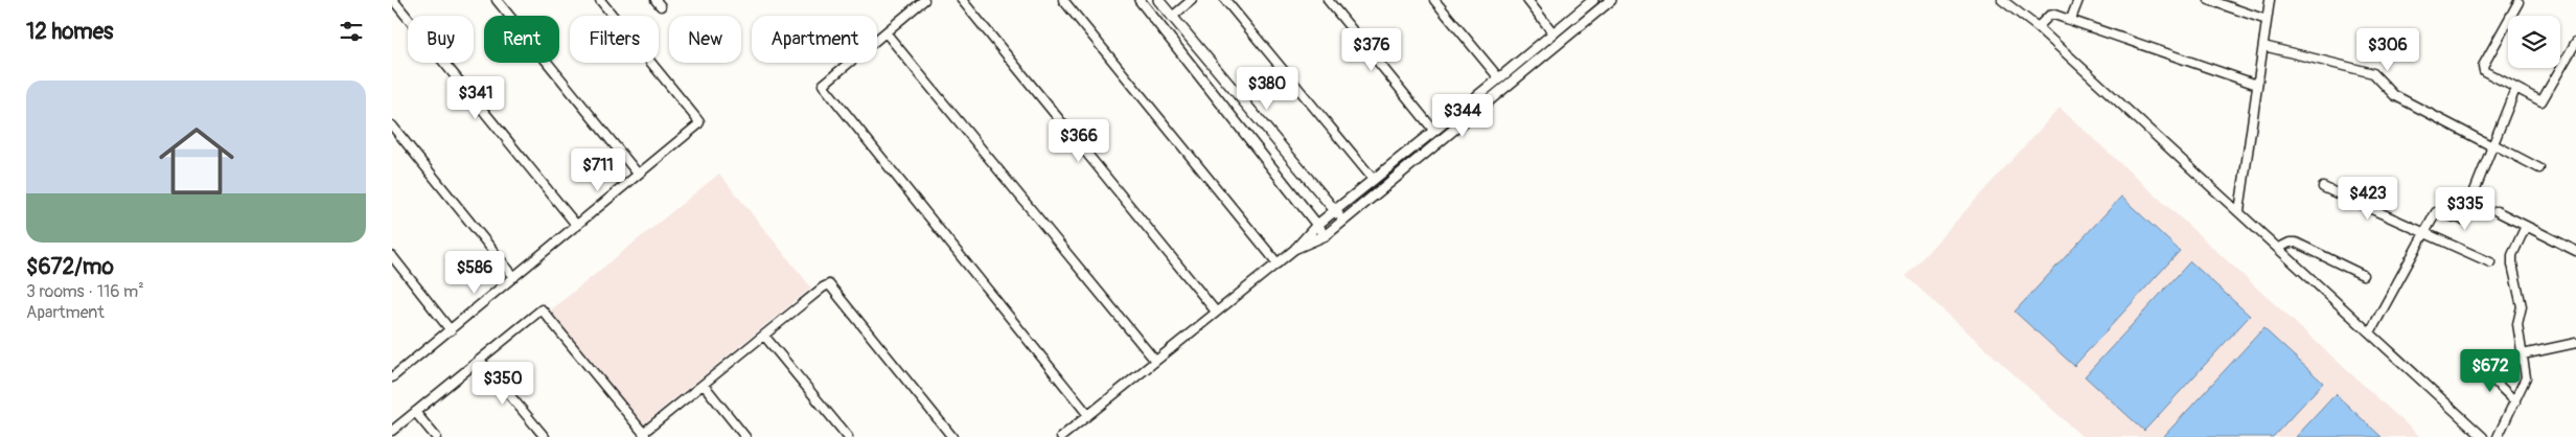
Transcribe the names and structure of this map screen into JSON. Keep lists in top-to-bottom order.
{
  "page": {
    "heading": "12 homes",
    "chip": [
      "Buy",
      "Rent",
      "Filters",
      "New",
      "Apartment"
    ],
    "price": [
      "$376",
      "$306",
      "$380",
      "$341",
      "$344",
      "$366",
      "$711",
      "$423",
      "$335",
      "$586",
      "$672",
      "$350"
    ],
    "list": [
      {
        "name": "$672/mo",
        "note": "3 rooms · 116 m² · Apartment"
      }
    ]
  }
}
